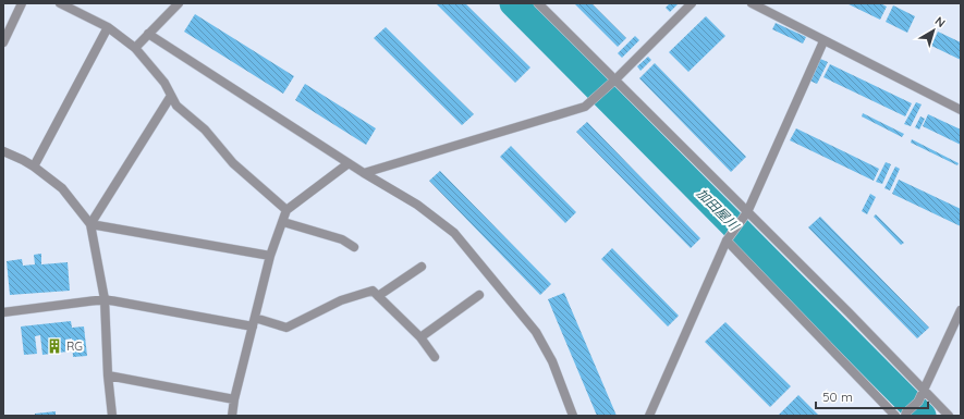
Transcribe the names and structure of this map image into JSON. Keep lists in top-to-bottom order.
{
  "water": ["加田屋川"],
  "places": {
    "building": ["RG"]
  },
  "scale_bar": "50 m",
  "north": "top right"
}
